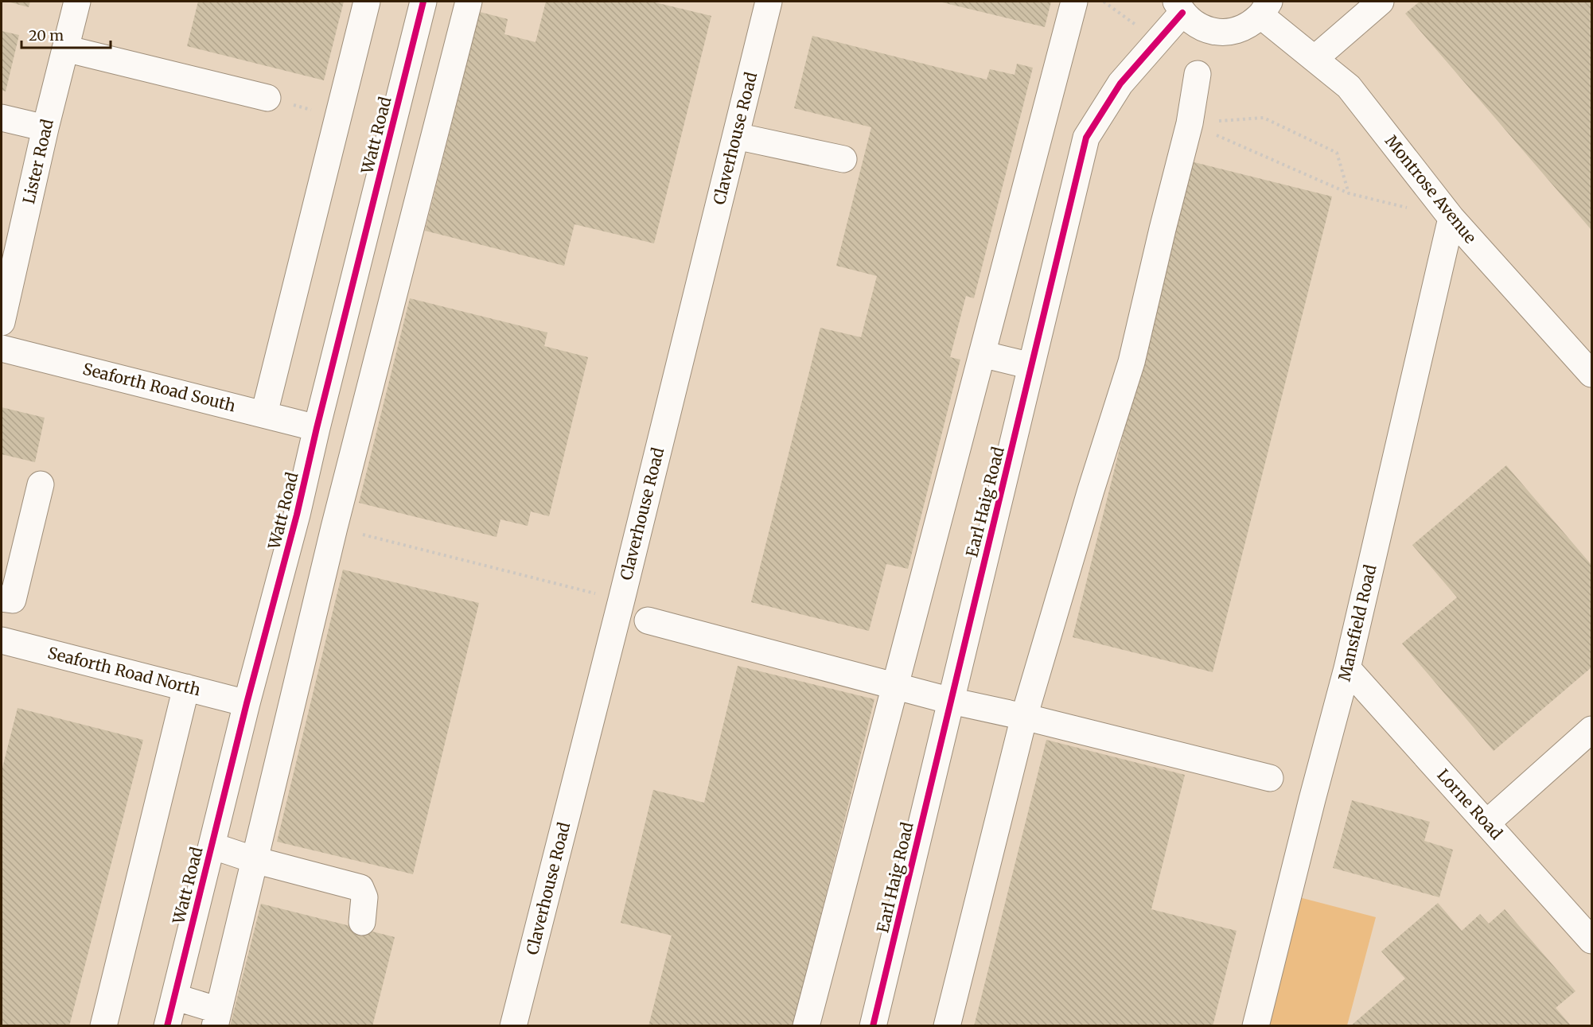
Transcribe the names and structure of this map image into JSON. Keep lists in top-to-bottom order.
{
  "streets": {
    "street": [
      "Watt Road",
      "Claverhouse Road",
      "Lister Road",
      "Montrose Avenue",
      "Seaforth Road South",
      "Earl Haig Road",
      "Mansfield Road",
      "Seaforth Road North",
      "Lorne Road"
    ]
  },
  "crossings": [
    ["Watt Road", "Seaforth Road South"],
    ["Watt Road", "Seaforth Road North"],
    ["Montrose Avenue", "Mansfield Road"],
    ["Mansfield Road", "Lorne Road"]
  ],
  "scale_bar": "20 m"
}
